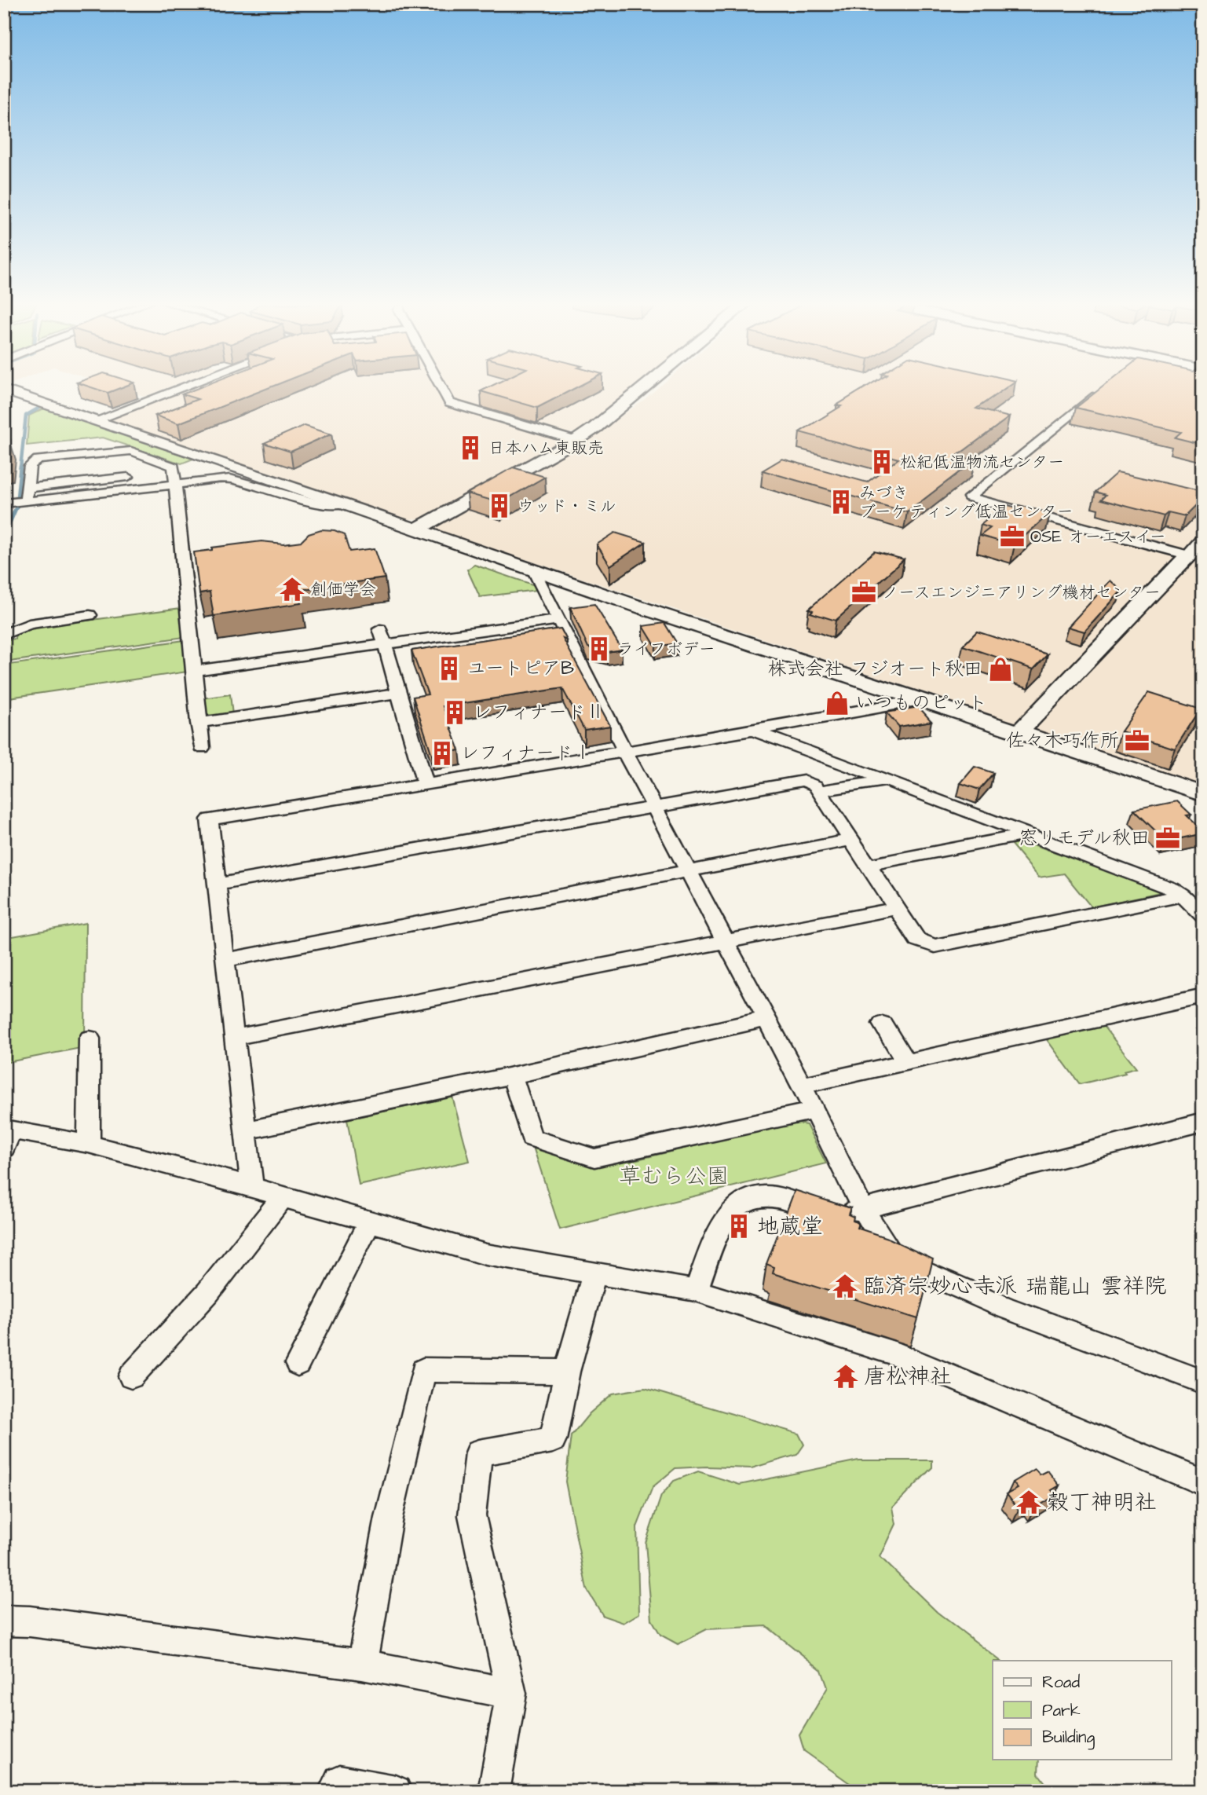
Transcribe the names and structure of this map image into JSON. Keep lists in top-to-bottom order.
{
  "parks": ["草むら公園"],
  "places": {
    "building": [
      "日本ハム東販売",
      "松紀低温物流センター",
      "みづき ブーケティング低温センター",
      "ウッド・ミル",
      "ライフボデー",
      "ユートピアB",
      "レフィナードⅡ",
      "レフィナードⅠ",
      "地蔵堂"
    ],
    "office": [
      "OSE オーエスイー",
      "ノースエンジニアリング機材センター",
      "佐々木巧作所",
      "窓リモデル秋田"
    ],
    "temple": [
      "創価学会",
      "臨済宗妙心寺派 瑞龍山 雲祥院",
      "唐松神社",
      "穀丁神明社"
    ],
    "shop": ["株式会社 フジオート秋田", "いつものピット"]
  },
  "legend": ["Road", "Park", "Building"]
}
